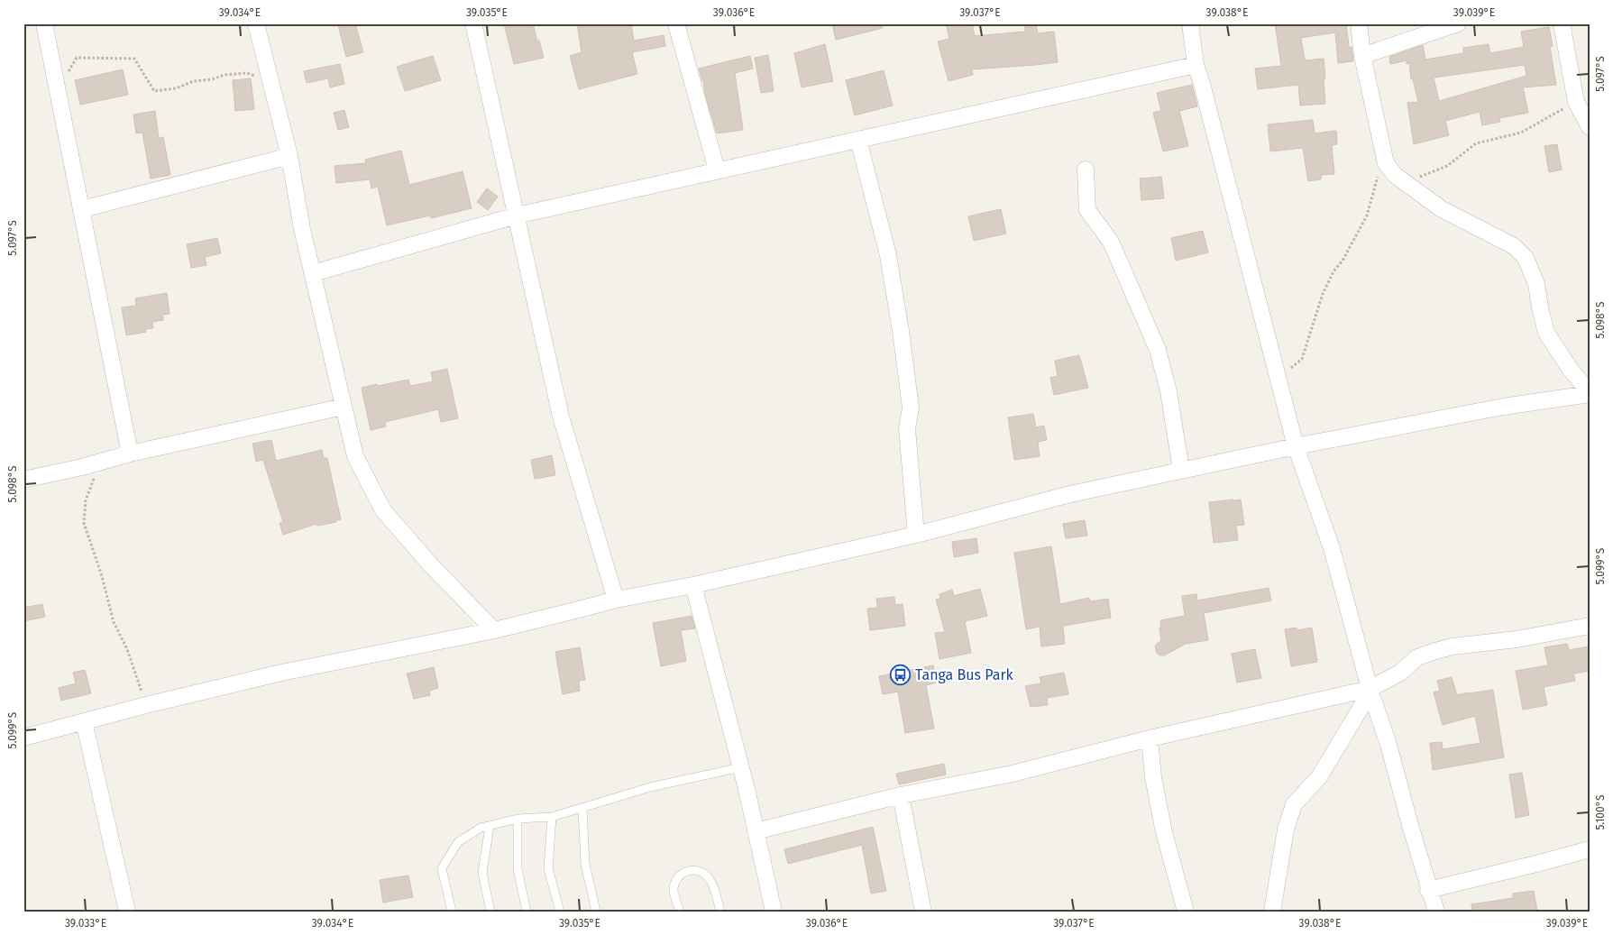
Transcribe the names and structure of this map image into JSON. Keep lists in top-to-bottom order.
{
  "places": {
    "bus stop": ["Tanga Bus Park"]
  },
  "coordinates": [
    "39.034°E",
    "39.035°E",
    "39.036°E",
    "39.037°E",
    "39.038°E",
    "39.039°E",
    "5.097°S",
    "5.098°S",
    "5.099°S",
    "5.100°S",
    "39.033°E"
  ]
}
